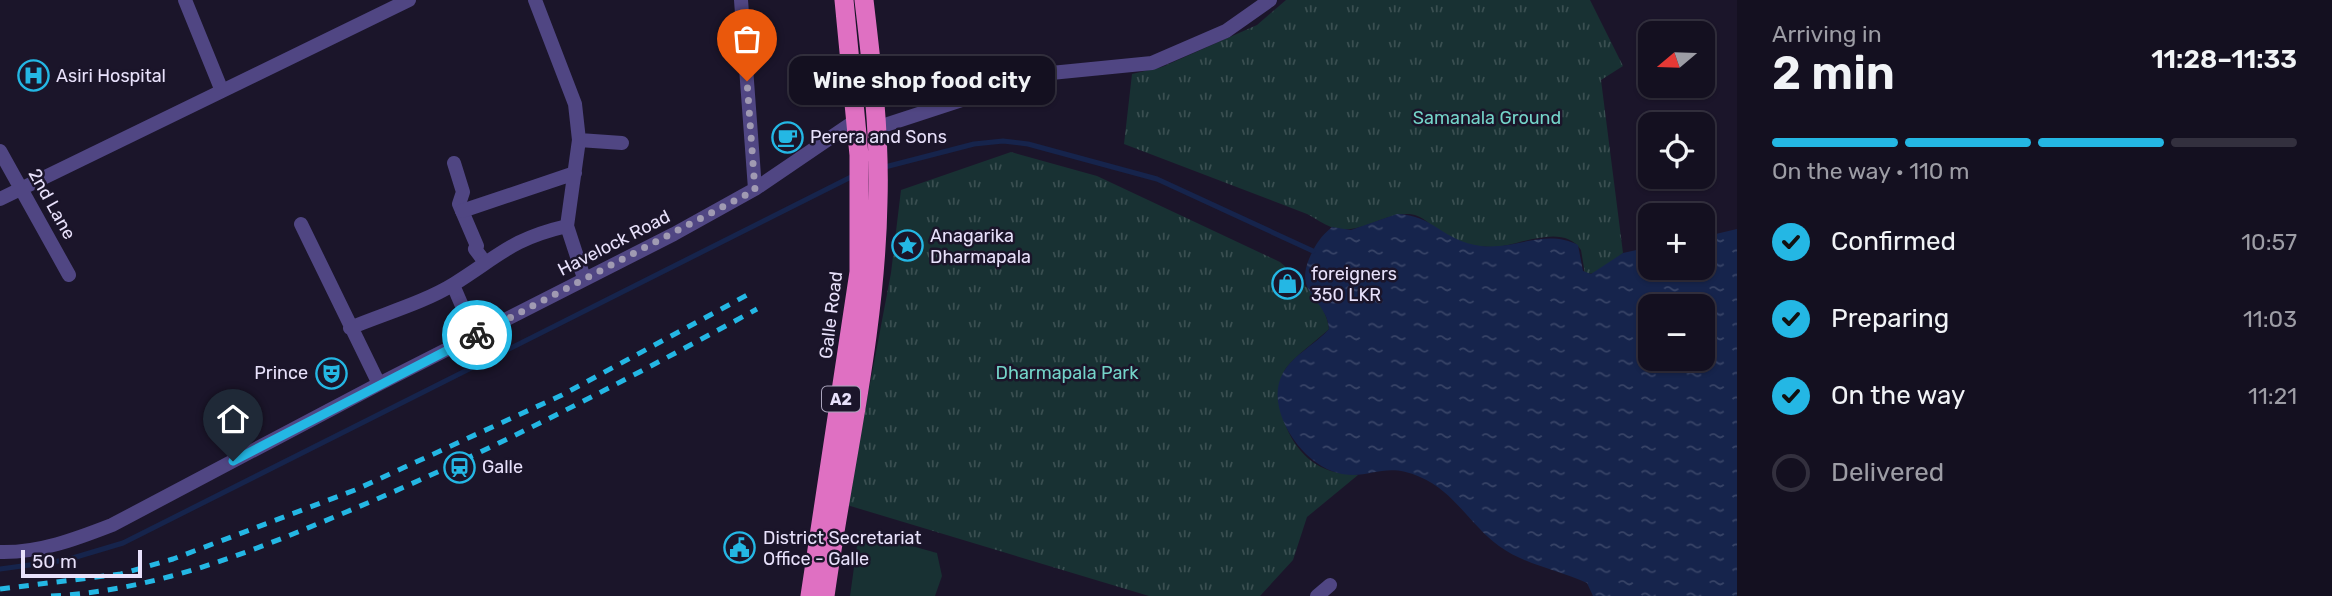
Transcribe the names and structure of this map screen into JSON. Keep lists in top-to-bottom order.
{
  "streets": {
    "highway": ["Galle Road", "A2"],
    "street": ["2nd Lane", "Havelock Road"]
  },
  "crossings": [
    ["Havelock Road", "Galle Road"],
    ["Havelock Road", "A2"],
    ["Galle Road", "A2"]
  ],
  "parks": ["Samanala Ground", "Dharmapala Park"],
  "places": {
    "hospital": ["Asiri Hospital"],
    "other": ["Wine shop food city"],
    "cafe": ["Perera and Sons"],
    "place": ["Anagarika Dharmapala"],
    "shop": ["foreigners 350 LKR"],
    "theatre": ["Prince"],
    "station": ["Galle"],
    "public building": ["District Secretariat Office - Galle"]
  },
  "scale_bar": "50 m",
  "north": "left",
  "page": {
    "heading": ["2 min", "Arriving in", "11:28–11:33"],
    "map_buttons": ["+", "−"],
    "bubble": "Wine shop food city",
    "bar": "On the way · 110 m",
    "list": [
      ["Confirmed", "10:57"],
      ["Preparing", "11:03"],
      ["On the way", "11:21"],
      "Delivered"
    ],
    "scale": "50 m"
  }
}
